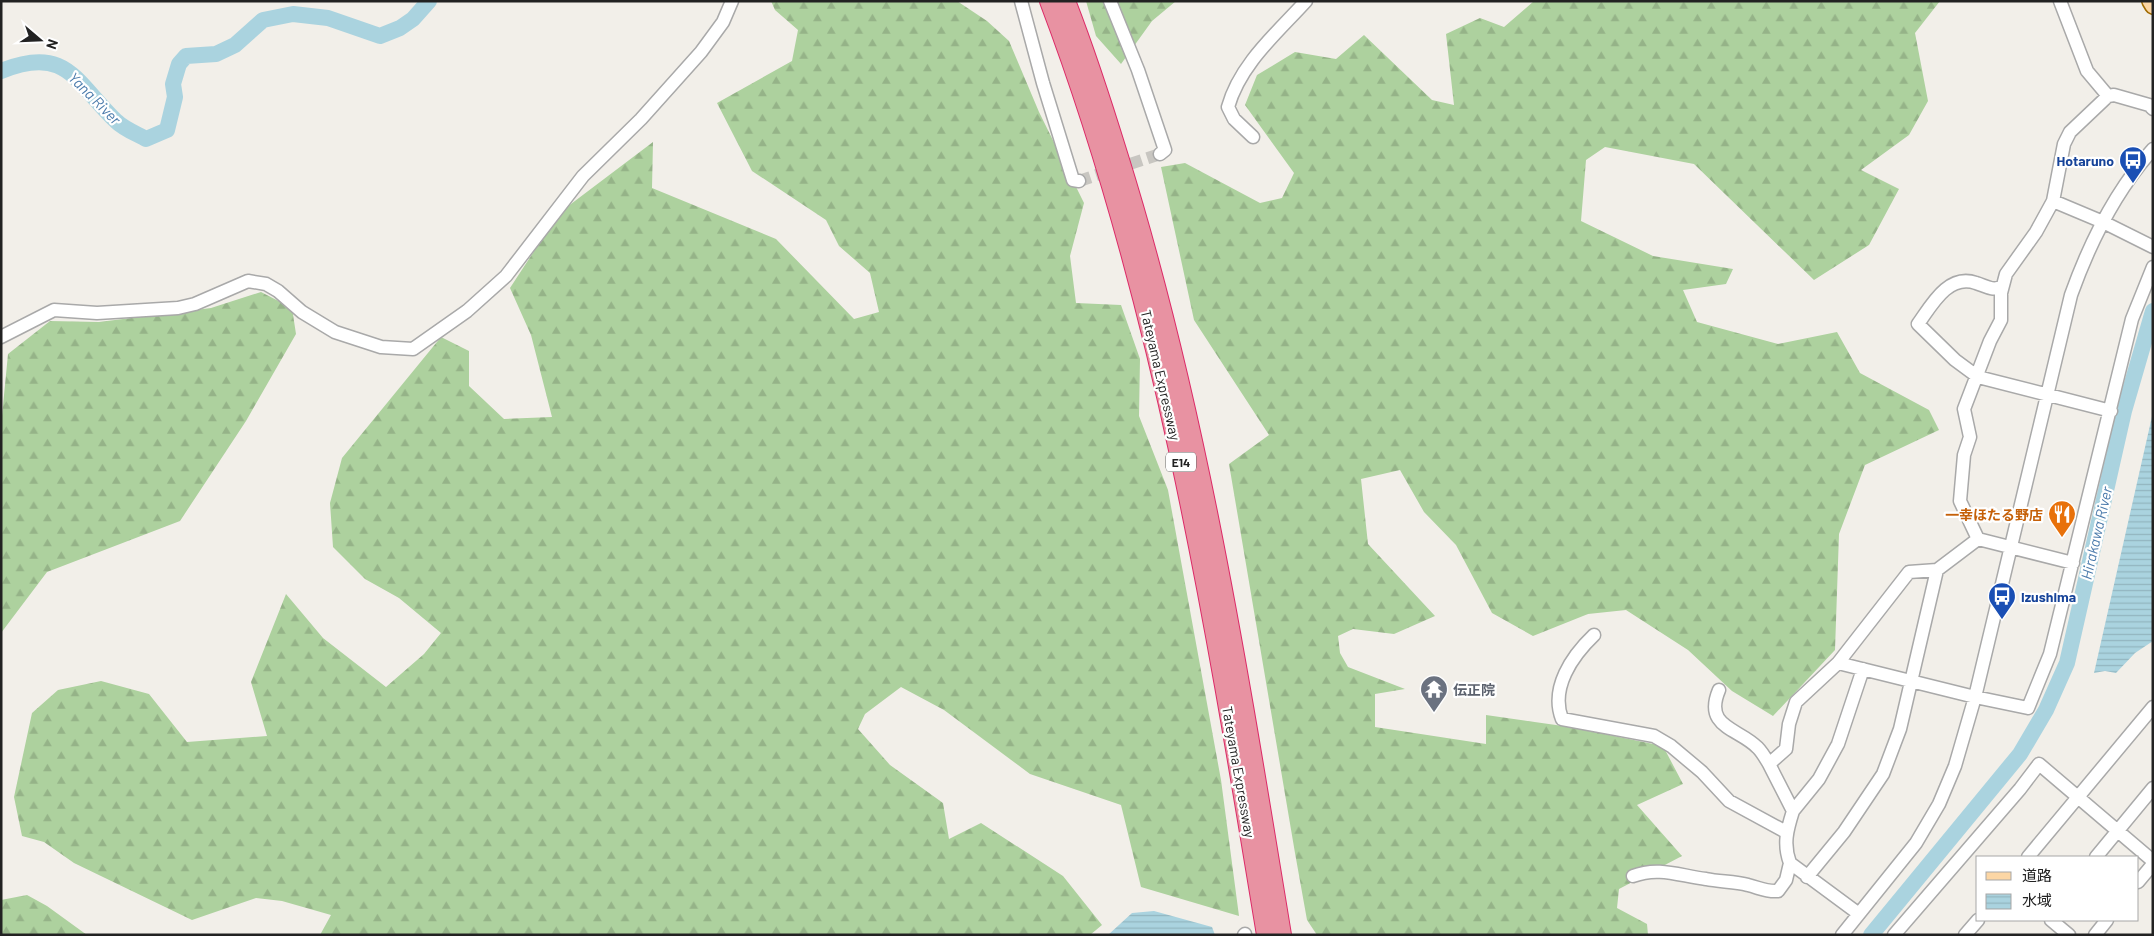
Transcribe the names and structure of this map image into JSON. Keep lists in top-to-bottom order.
{
  "streets": {
    "highway": ["Tateyama Expressway", "E14"]
  },
  "water": ["Yana River", "Hirakawa River"],
  "places": {
    "bus stop": ["Hotaruno", "Izushima"],
    "restaurant": ["一幸ほたる野店"],
    "temple": ["伝正院"]
  },
  "legend": ["道路", "水域"],
  "north": "right"
}
